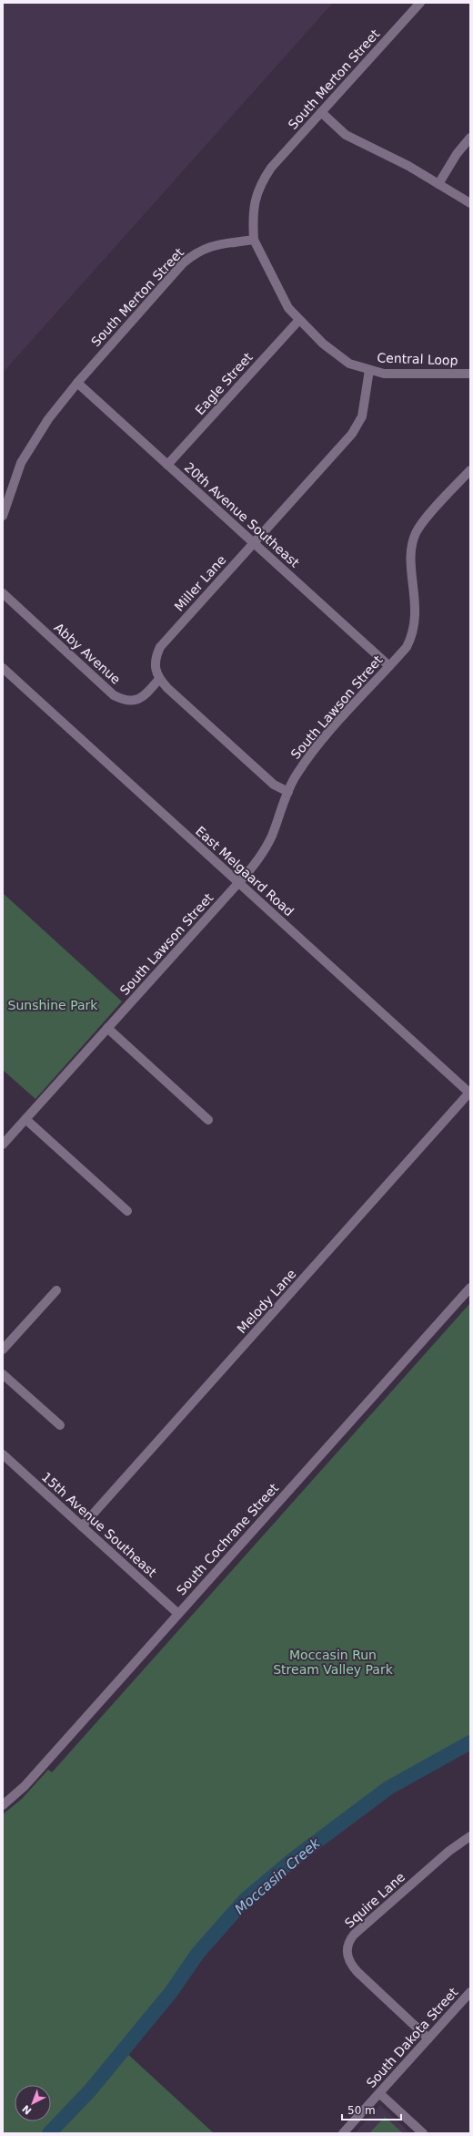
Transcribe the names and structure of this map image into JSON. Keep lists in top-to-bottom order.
{
  "streets": {
    "street": [
      "South Merton Street",
      "Central Loop",
      "Eagle Street",
      "20th Avenue Southeast",
      "Miller Lane",
      "Abby Avenue",
      "South Lawson Street",
      "East Melgaard Road",
      "Melody Lane",
      "15th Avenue Southeast",
      "South Cochrane Street",
      "Squire Lane",
      "South Dakota Street"
    ]
  },
  "crossings": [
    ["South Merton Street", "Central Loop"],
    ["South Merton Street", "20th Avenue Southeast"],
    ["Central Loop", "Eagle Street"],
    ["Central Loop", "Miller Lane"],
    ["Eagle Street", "20th Avenue Southeast"],
    ["20th Avenue Southeast", "Miller Lane"],
    ["20th Avenue Southeast", "South Lawson Street"],
    ["Miller Lane", "Abby Avenue"],
    ["South Lawson Street", "East Melgaard Road"],
    ["East Melgaard Road", "Melody Lane"],
    ["Melody Lane", "15th Avenue Southeast"],
    ["15th Avenue Southeast", "South Cochrane Street"],
    ["Squire Lane", "South Dakota Street"]
  ],
  "water": ["Moccasin Creek"],
  "parks": ["Sunshine Park", "Moccasin Run Stream Valley Park"],
  "scale_bar": "50 m",
  "north": "bottom left"
}
